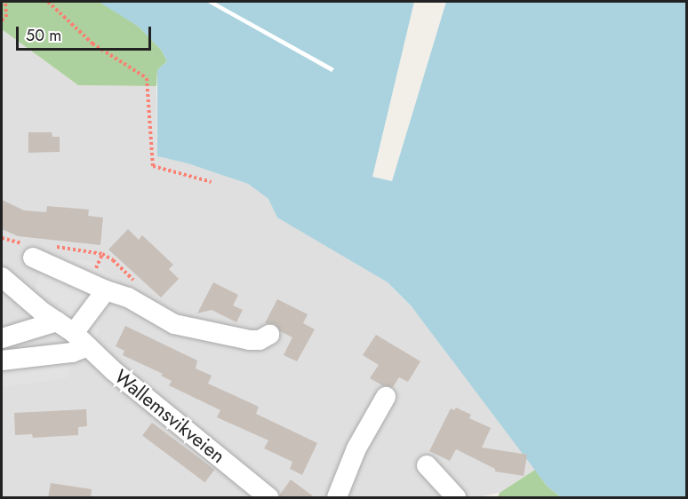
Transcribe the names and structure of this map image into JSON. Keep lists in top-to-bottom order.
{
  "streets": {
    "street": ["Wallemsvikveien"]
  },
  "scale_bar": "50 m"
}
